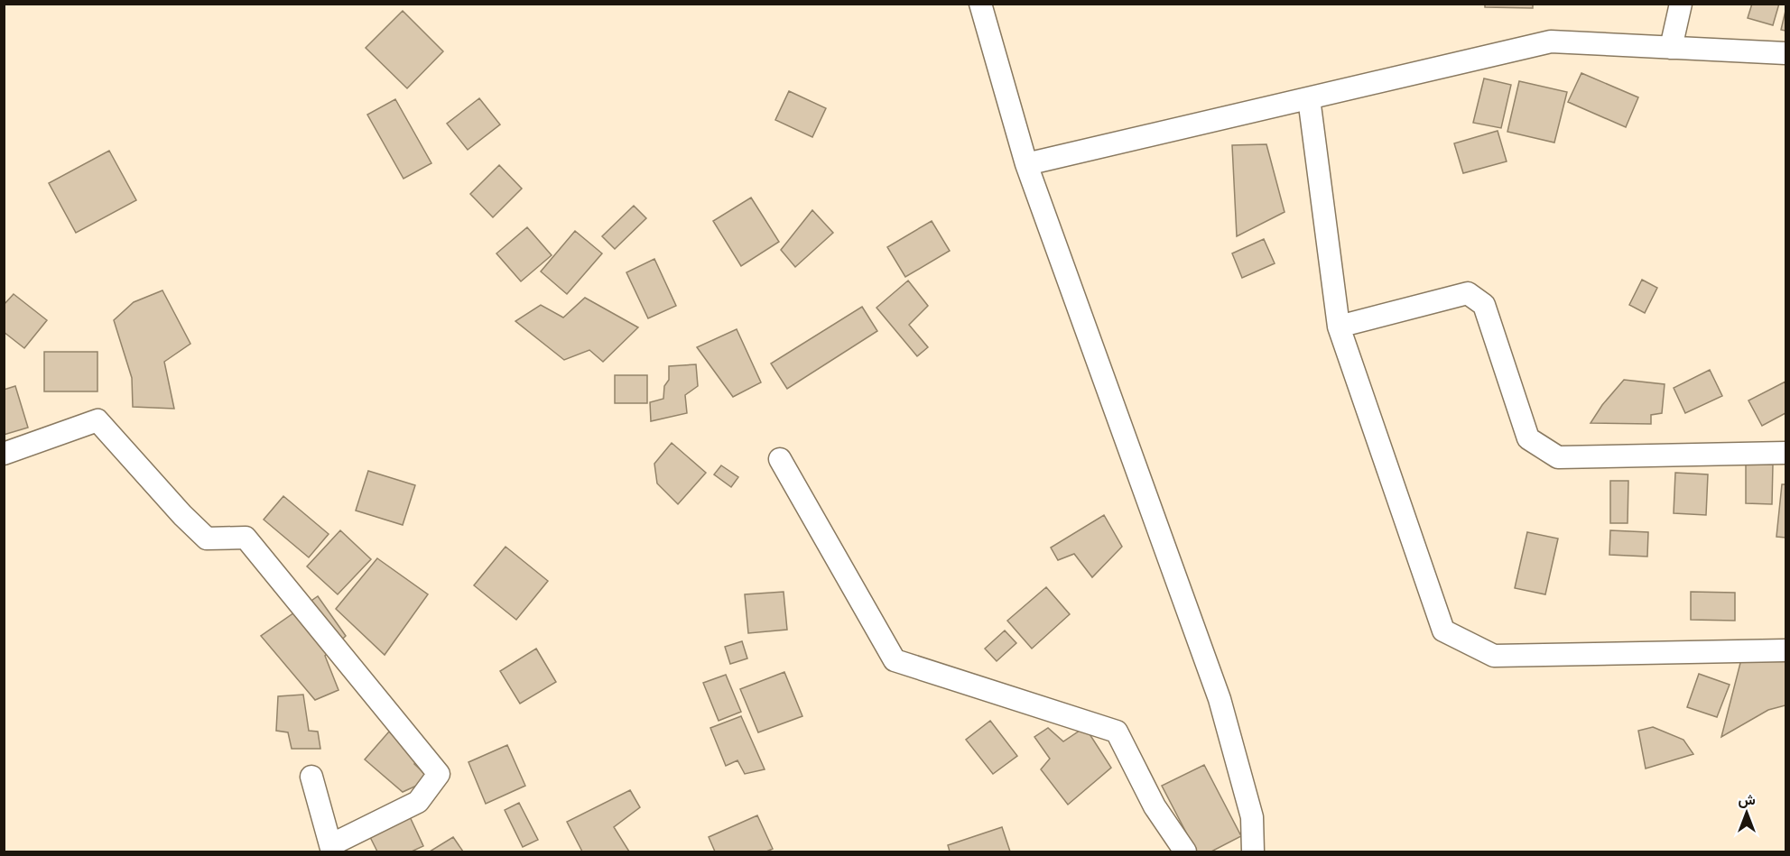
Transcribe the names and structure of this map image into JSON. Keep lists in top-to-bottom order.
{
  "north": "top"
}
